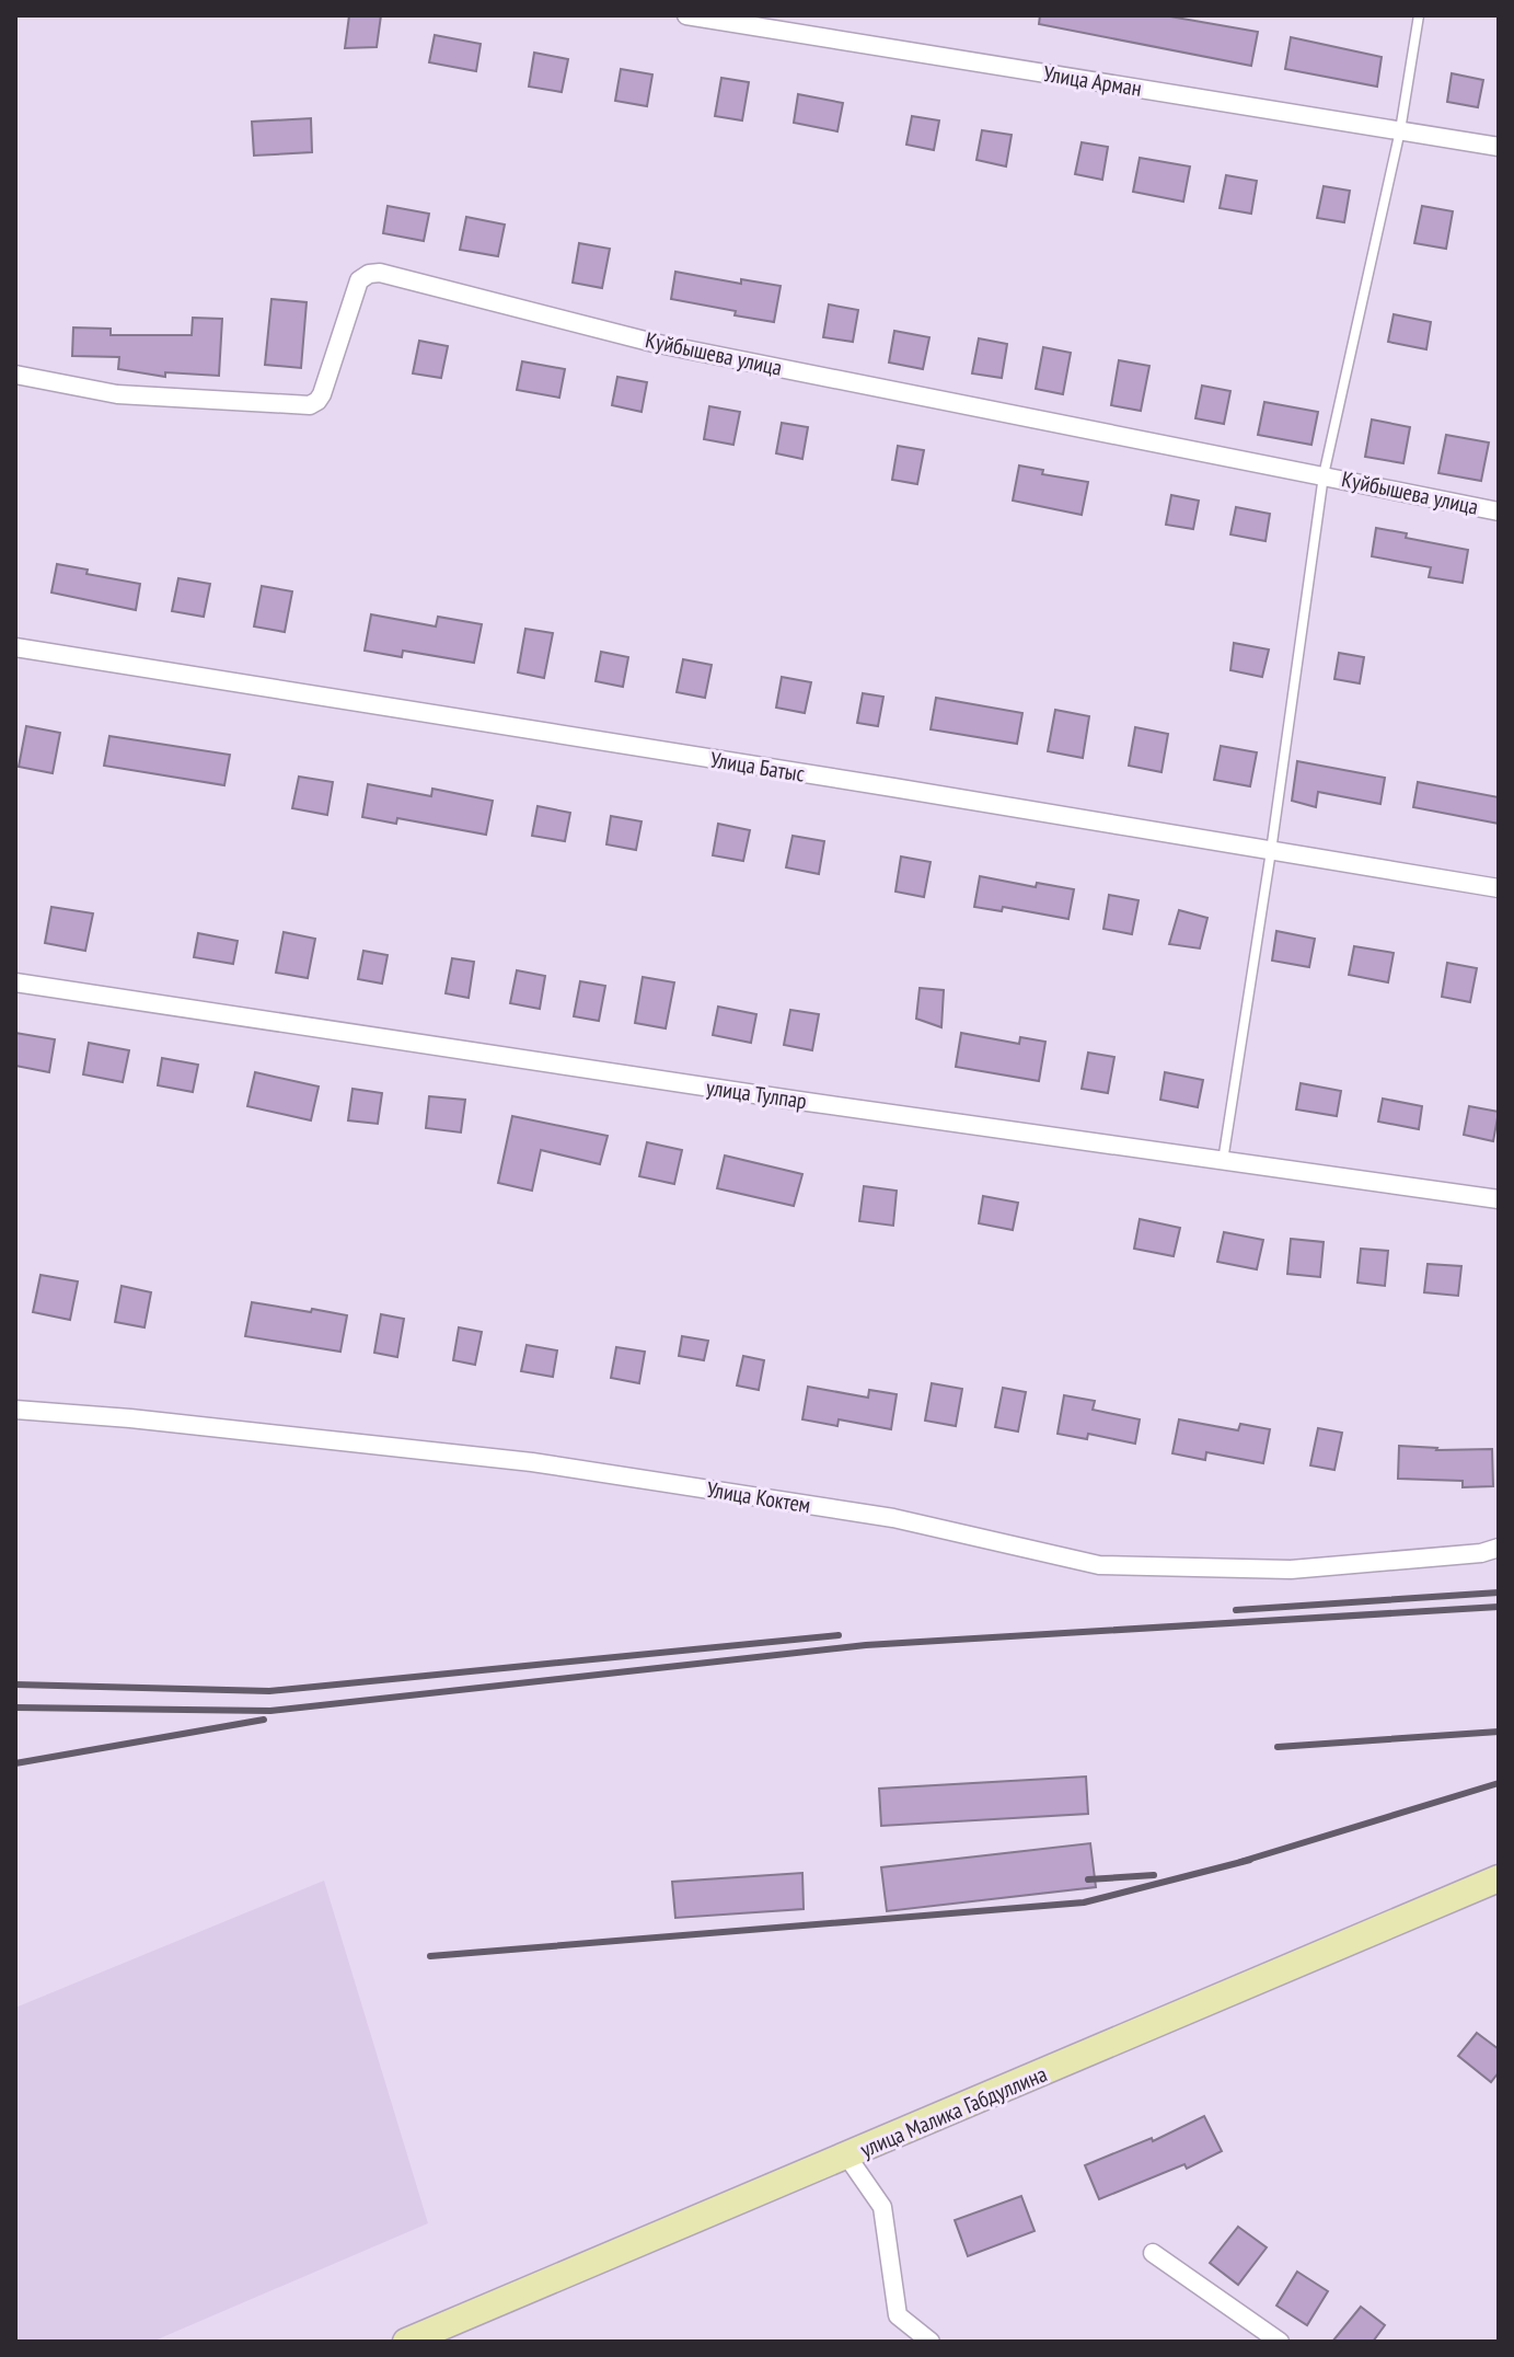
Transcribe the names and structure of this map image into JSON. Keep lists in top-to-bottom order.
{
  "streets": {
    "main road": ["улица Малика Габдуллина"],
    "street": [
      "Улица Арман",
      "Куйбышева улица",
      "Улица Батыс",
      "улица Тулпар",
      "Улица Коктем"
    ]
  }
}
